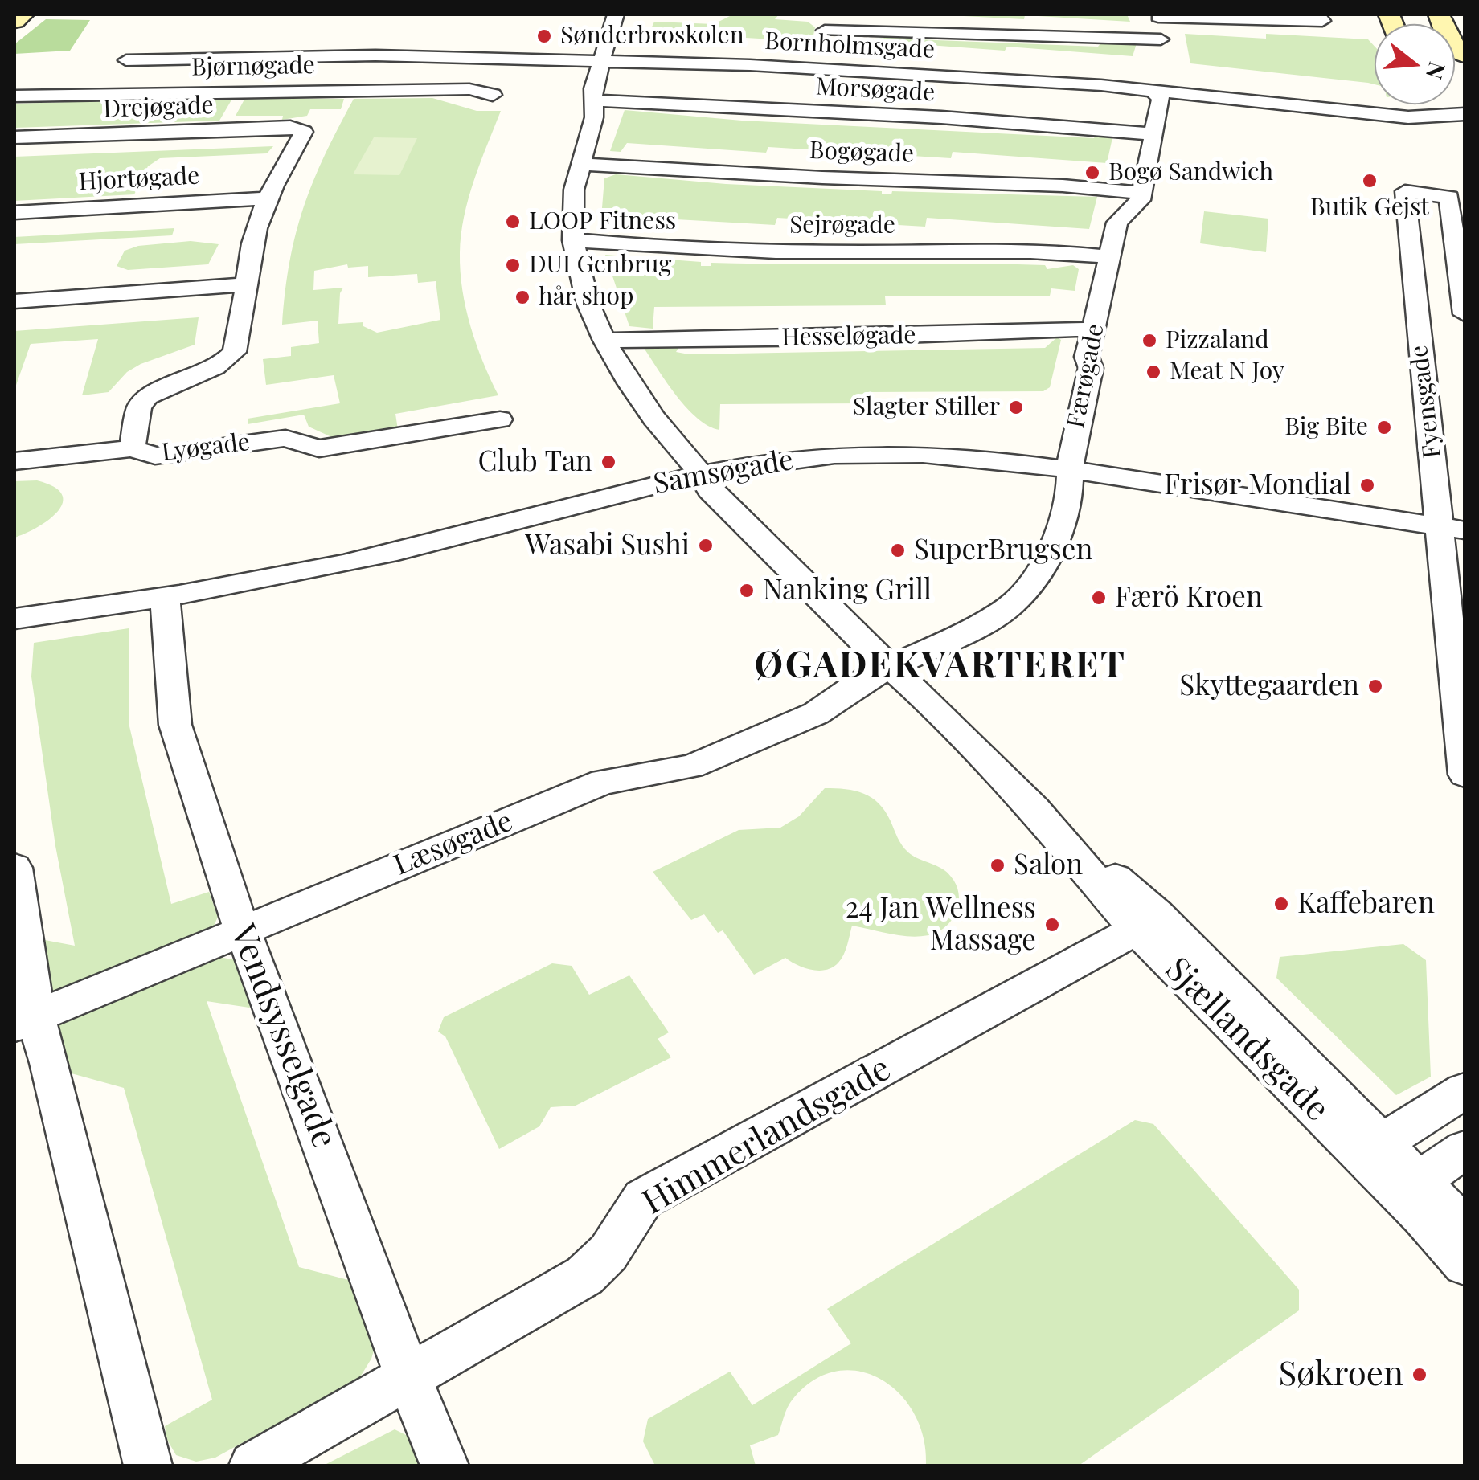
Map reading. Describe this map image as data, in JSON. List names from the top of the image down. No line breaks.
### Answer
{"streets":{"street":["Bornholmsgade","Bjørnøgade","Morsøgade","Drejøgade","Bogøgade","Hjortøgade","Sejrøgade","Hesseløgade","Færøgade","Fyensgade","Lyøgade","Samsøgade","Læsøgade","Vendsysselgade","Sjællandsgade","Himmerlandsgade"]},"crossings":[["Bornholmsgade","Færøgade"],["Bornholmsgade","Sjællandsgade"],["Morsøgade","Færøgade"],["Morsøgade","Sjællandsgade"],["Drejøgade","Lyøgade"],["Bogøgade","Færøgade"],["Bogøgade","Sjællandsgade"],["Hjortøgade","Lyøgade"],["Sejrøgade","Færøgade"],["Sejrøgade","Sjællandsgade"],["Hesseløgade","Færøgade"],["Hesseløgade","Sjællandsgade"],["Færøgade","Samsøgade"],["Færøgade","Læsøgade"],["Færøgade","Sjællandsgade"],["Fyensgade","Samsøgade"],["Samsøgade","Vendsysselgade"],["Samsøgade","Sjællandsgade"],["Læsøgade","Vendsysselgade"],["Læsøgade","Sjællandsgade"],["Vendsysselgade","Himmerlandsgade"],["Sjællandsgade","Himmerlandsgade"]],"districts":["ØGADEKVARTERET"],"places":["Sønderbroskolen","Bogø Sandwich","Butik Gejst","LOOP Fitness","DUI Genbrug","hår shop","Pizzaland","Meat N Joy","Slagter Stiller","Big Bite","Club Tan","Frisør Mondial","Wasabi Sushi","SuperBrugsen","Nanking Grill","Færö Kroen","Skyttegaarden","Salon","Kaffebaren","24 Jan Wellness Massage","Søkroen"],"north":"right"}
